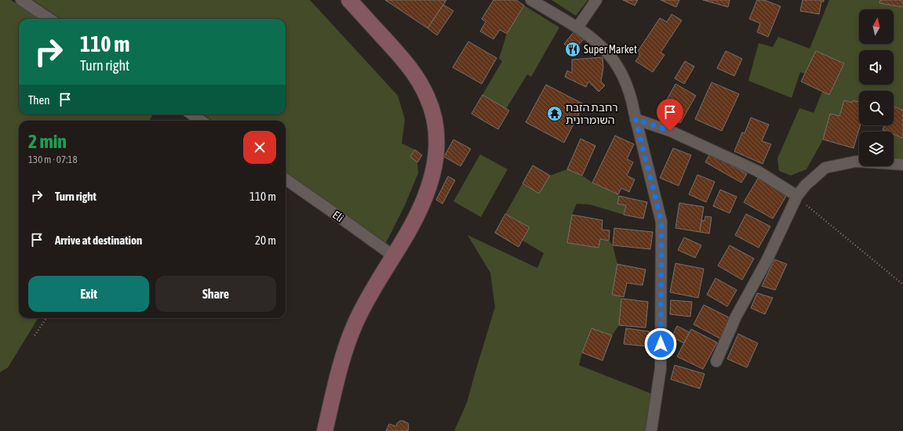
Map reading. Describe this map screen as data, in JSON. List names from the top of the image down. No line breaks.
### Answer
{"streets":{"street":["Eli"]},"places":{"restaurant":["Super Market"],"temple":["רחבת הזבח השומרונית"]},"north":"top","page":{"turn":["110 m","Turn right"],"then":"Then","heading":["2 min","130 m · 07:18"],"list":[{"name":"Turn right","value":"110 m"},{"name":"Arrive at destination","value":"20 m"}],"buttons":["Exit","Share"]}}
